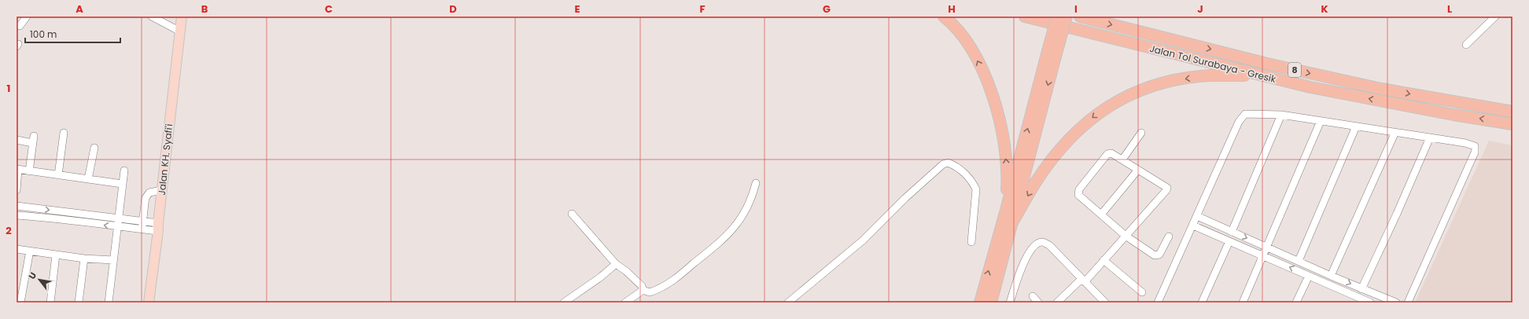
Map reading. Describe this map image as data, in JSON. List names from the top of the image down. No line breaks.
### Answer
{"streets":{"highway":["Jalan Tol Surabaya - Gresik","8"],"main road":["Jalan KH. Syafi'i"]},"scale_bar":"100 m","north":"top left","grid":{"columns":["A","B","C","D","E","F","G","H","I","J","K","L"],"rows":["1","2"]}}
